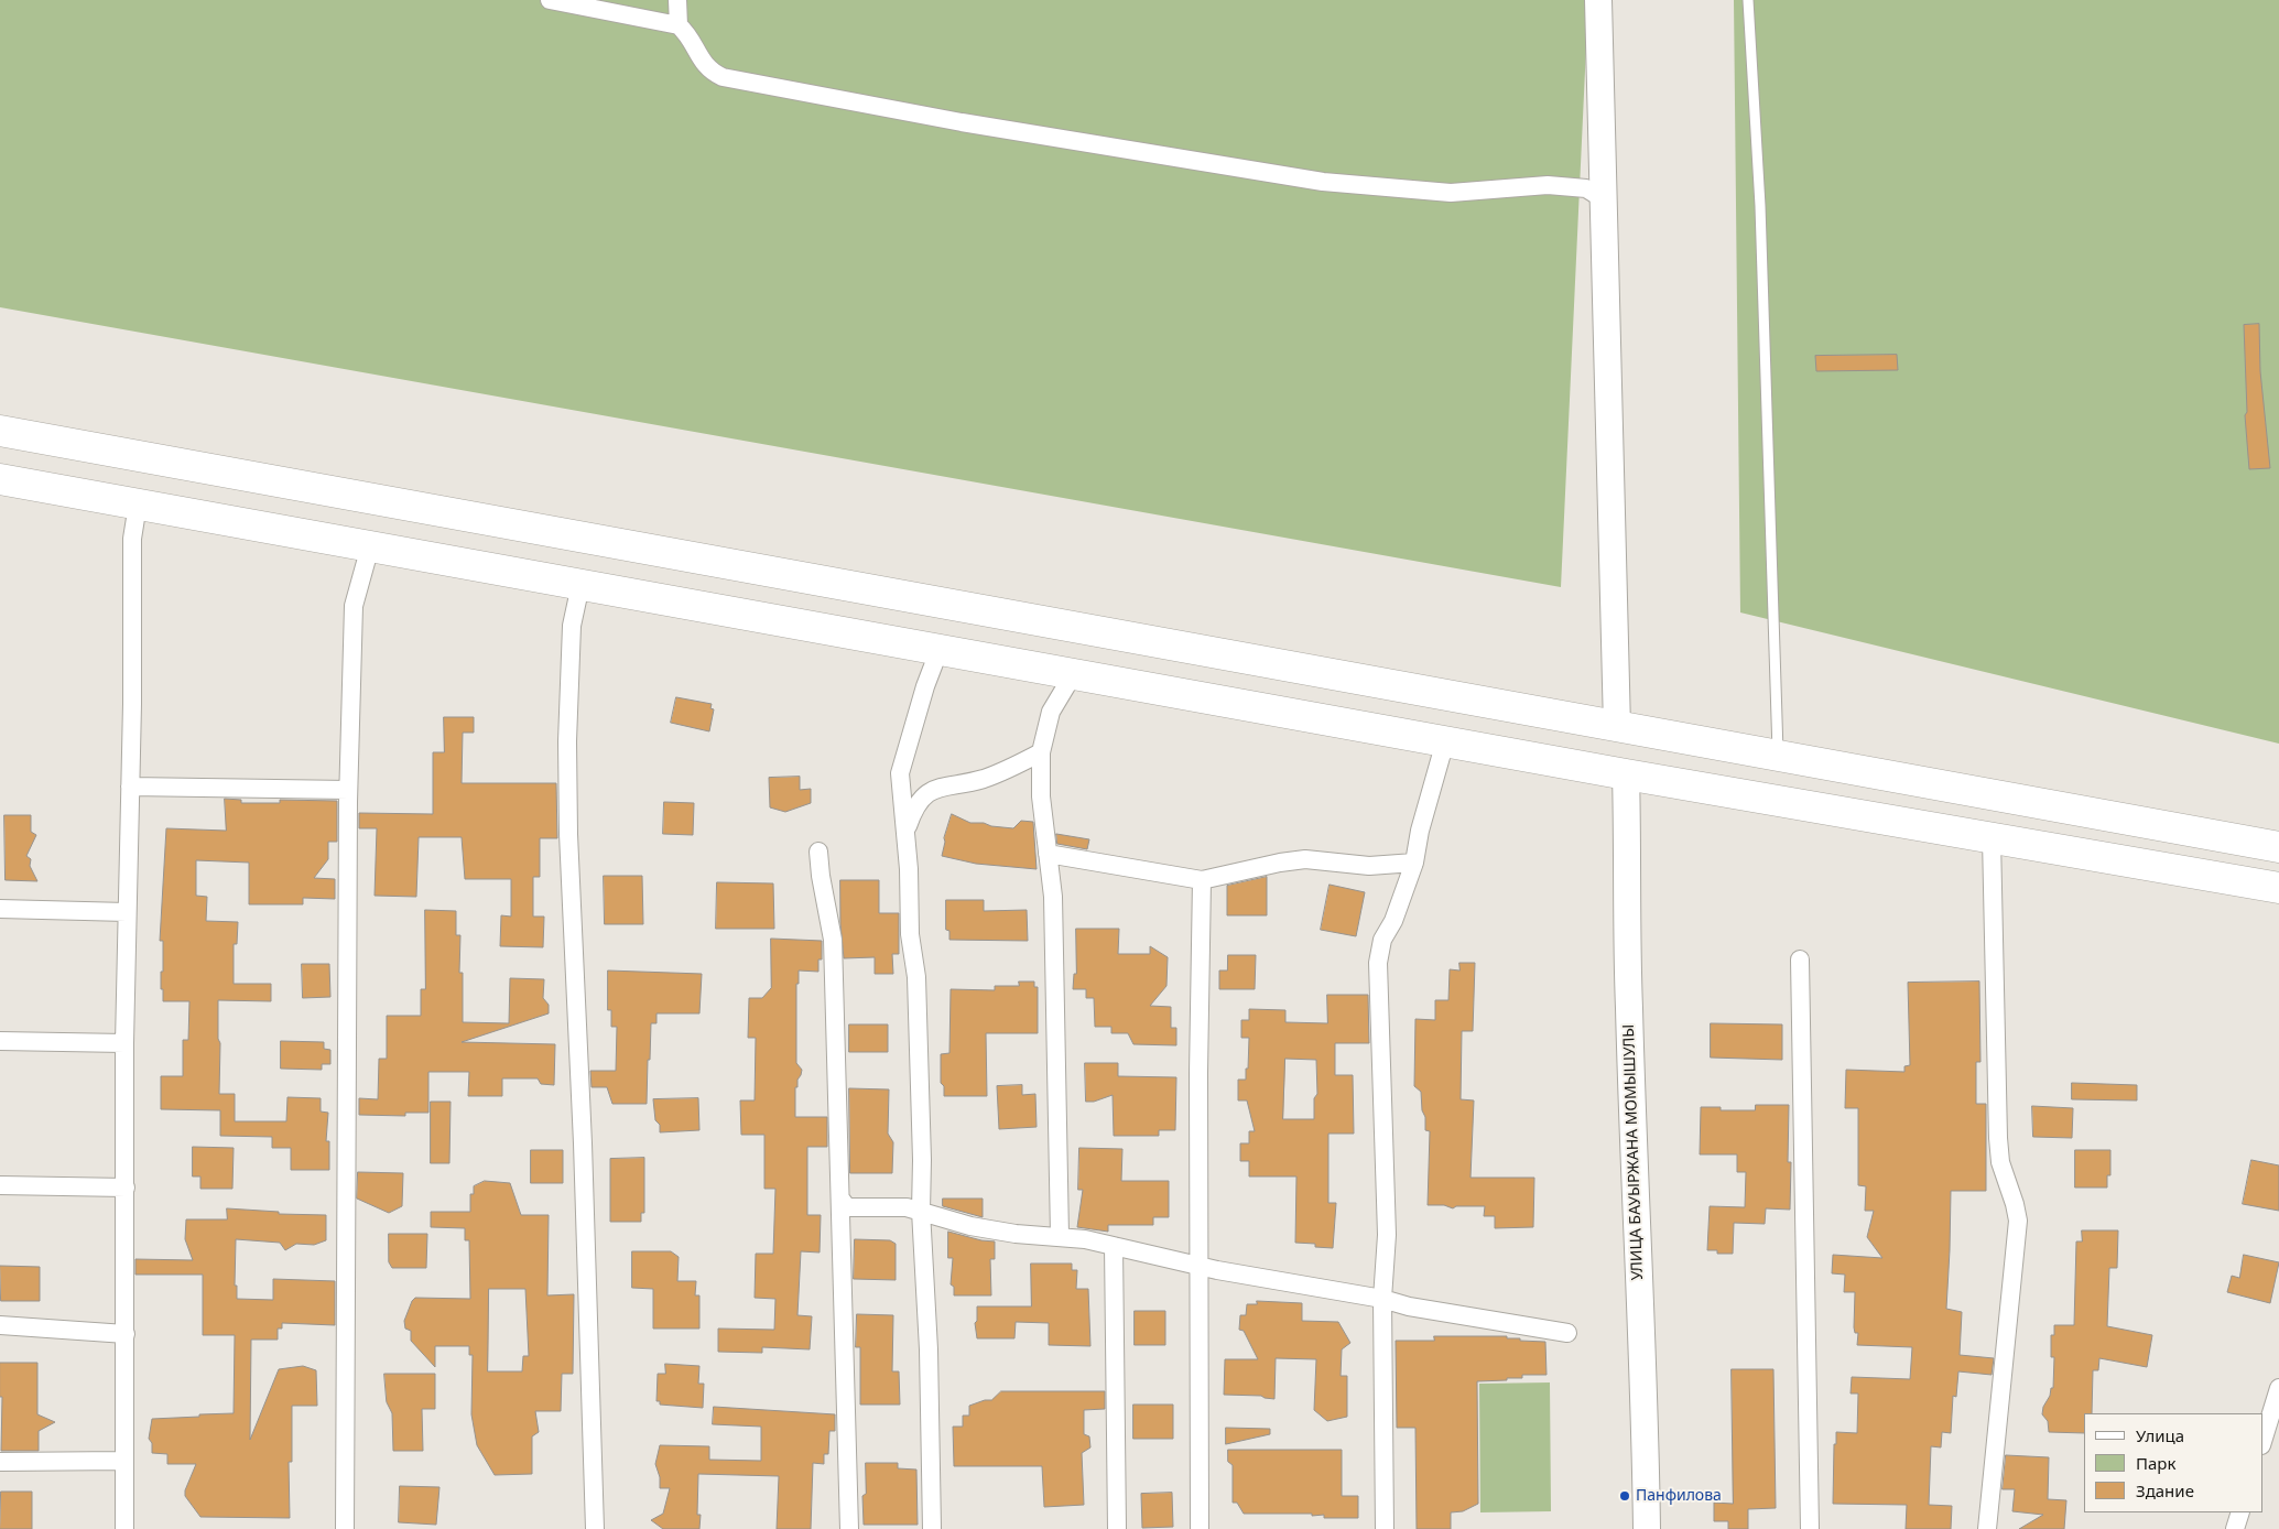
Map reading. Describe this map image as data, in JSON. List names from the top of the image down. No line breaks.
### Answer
{"streets":{"street":["УЛИЦА БАУЫРЖАНА МОМЫШУЛЫ"]},"places":["Панфилова"],"legend":["Улица","Парк","Здание"]}
